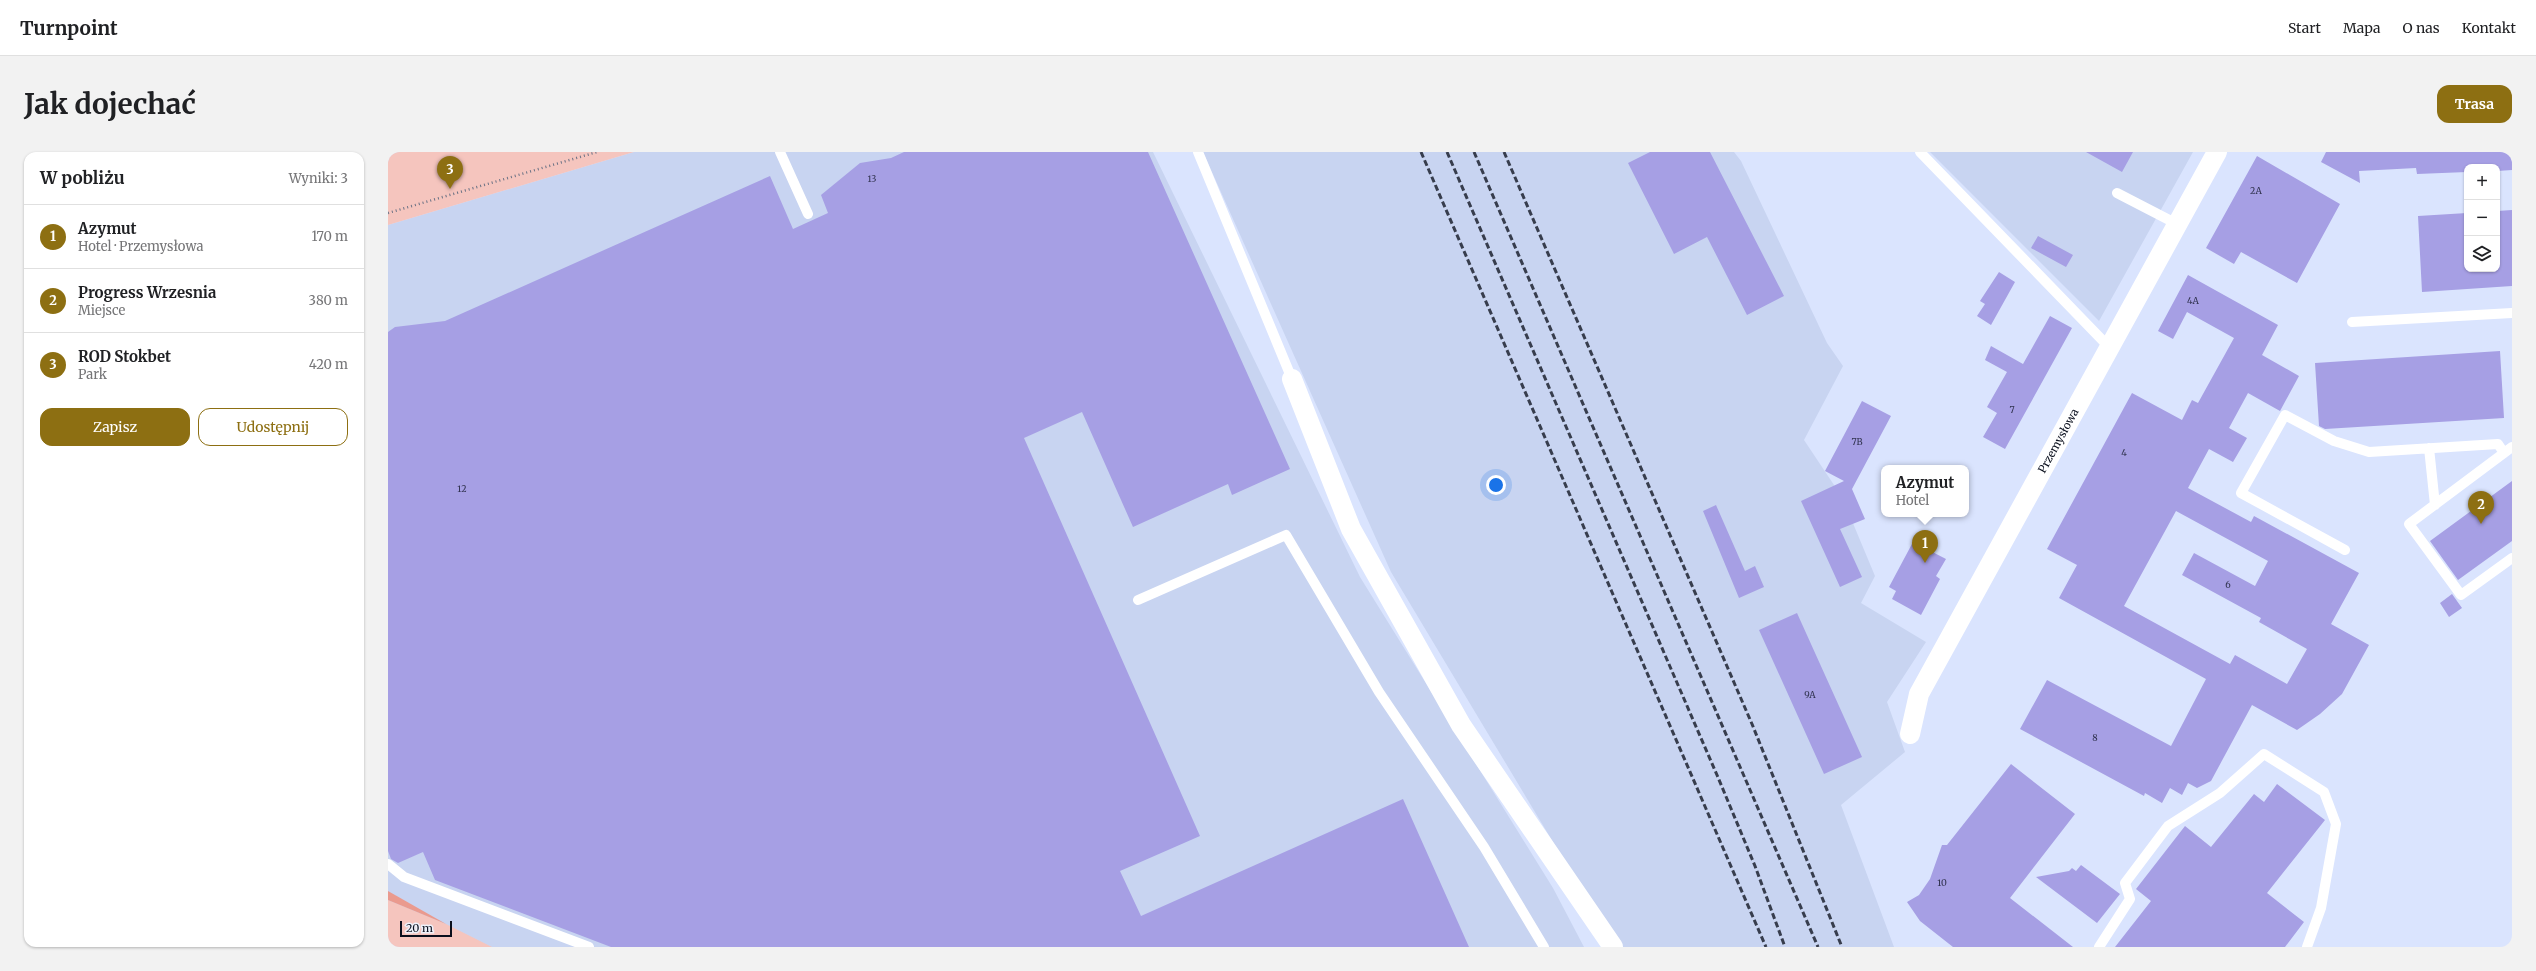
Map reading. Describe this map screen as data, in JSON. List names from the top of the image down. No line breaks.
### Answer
{"streets":{"street":["Przemysłowa"]},"house_numbers":["13","2A","4A","7","7B","4","12","6","9A","8","10"],"scale_bar":"20 m","page":{"header":"Turnpoint","nav":["Start","Mapa","O nas","Kontakt"],"buttons":["Trasa",["Zapisz","Udostępnij"]],"title":"Jak dojechać","heading":["W pobliżu","Wyniki: 3"],"pins":["3","2","1"],"map_buttons":["+","−"],"list":[{"mark":"1","name":"Azymut","note":"Hotel · Przemysłowa","value":"170 m"},{"mark":"2","name":"Progress Wrzesnia","note":"Miejsce","value":"380 m"},{"mark":"3","name":"ROD Stokbet","note":"Park","value":"420 m"}],"popup":["Azymut","Hotel"],"scale":"20 m"}}
